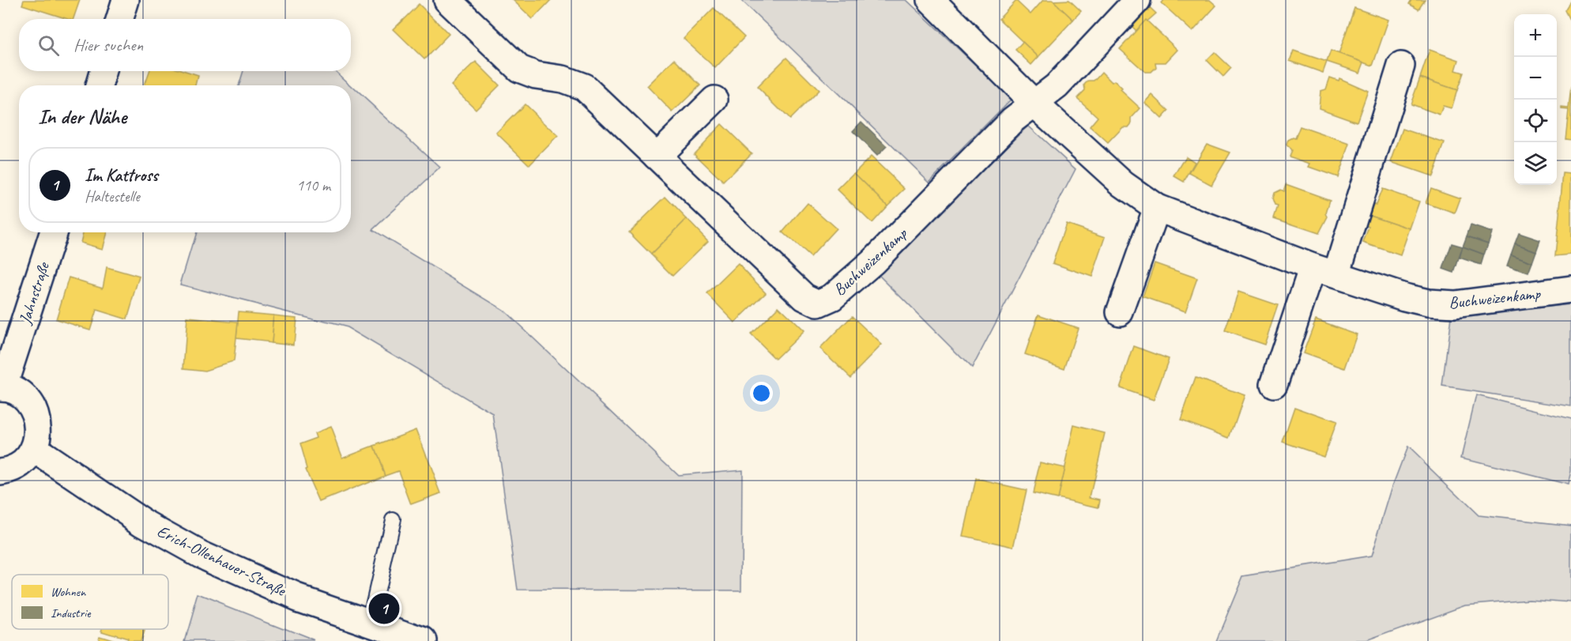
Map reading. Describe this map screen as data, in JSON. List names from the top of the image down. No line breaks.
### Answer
{"streets":{"street":["Buchweizenkamp","Jahnstraße","Erich-Ollenhauer-Straße"]},"legend":["Wohnen","Industrie"],"page":{"map_buttons":["+","−"],"search":"Hier suchen","heading":"In der Nähe","list":[{"mark":"1","name":"Im Kattross","note":"Haltestelle","value":"110 m"}],"pins":"1"}}
